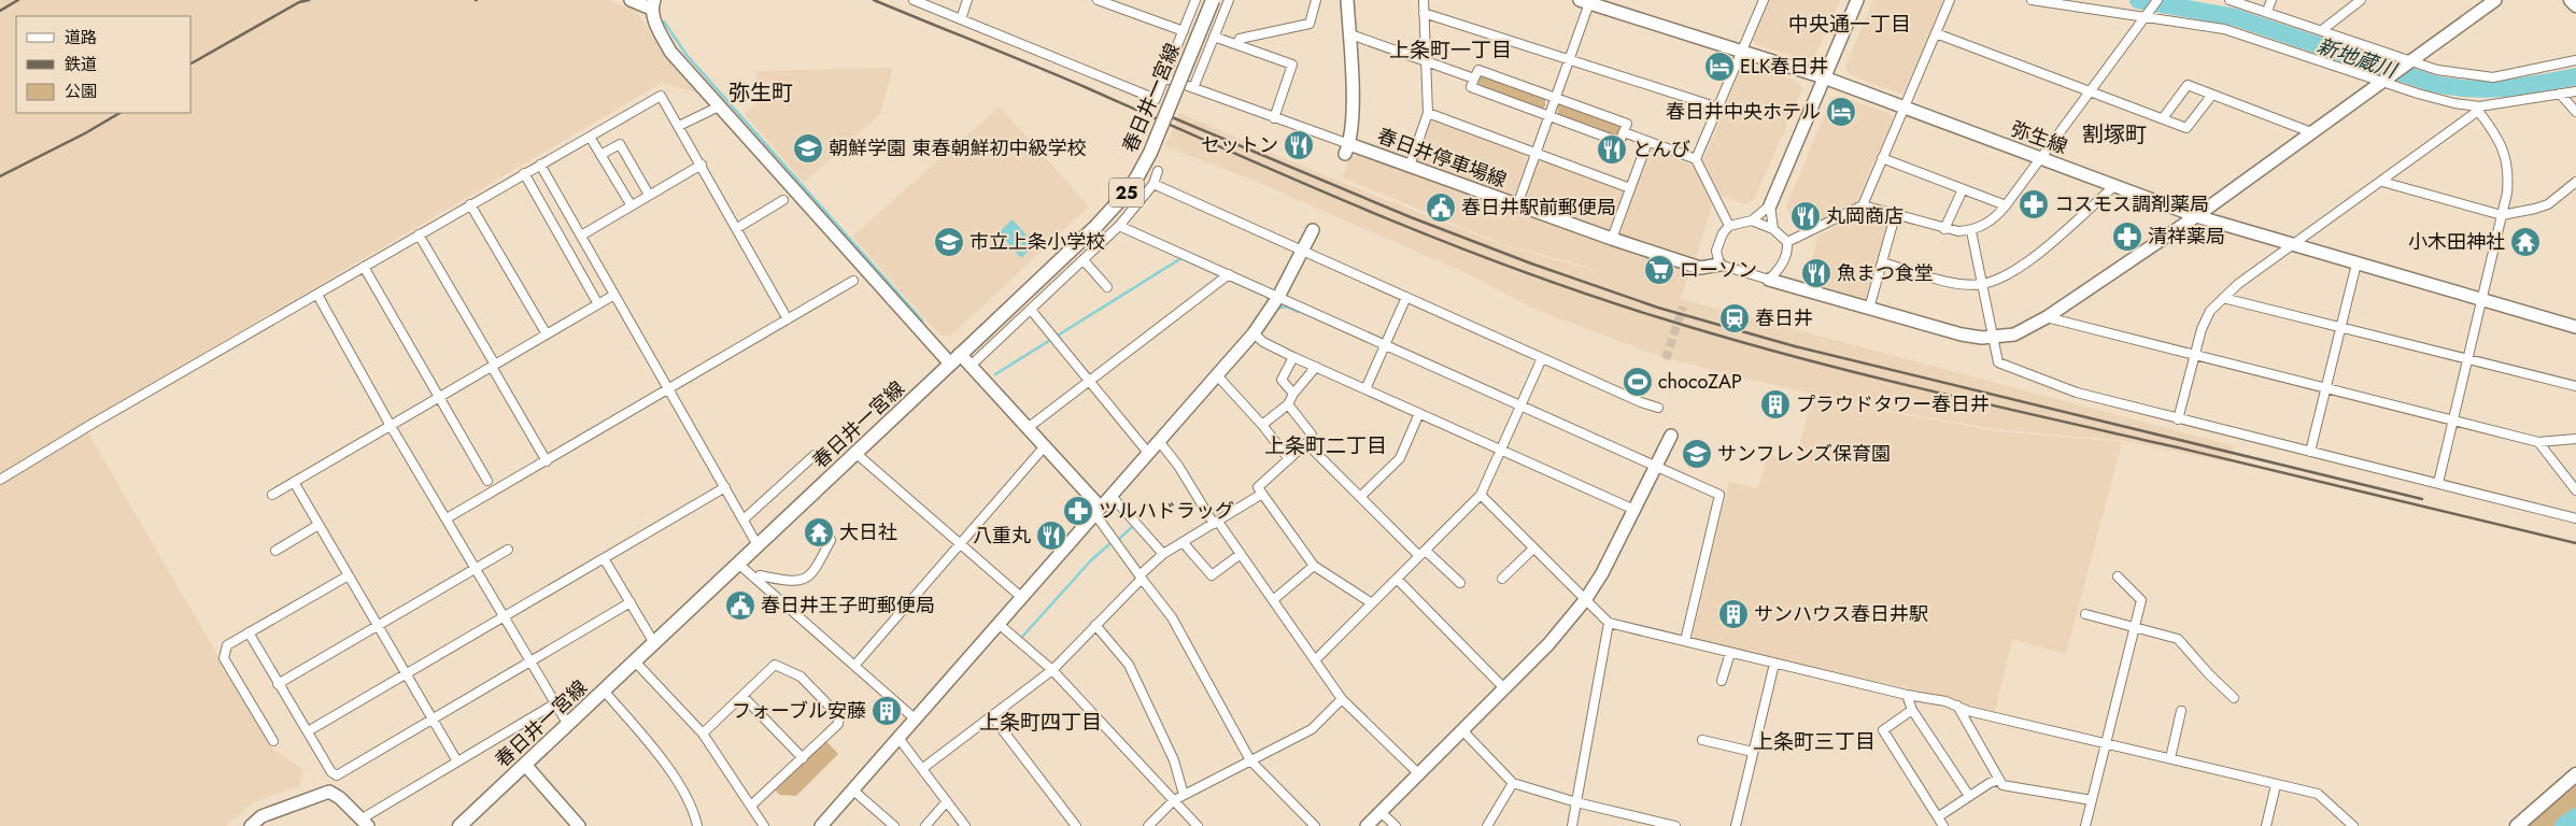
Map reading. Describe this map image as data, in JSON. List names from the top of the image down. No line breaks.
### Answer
{"streets":{"main road":["春日井一宮線","25"],"street":["弥生線","春日井停車場線"]},"districts":["中央通一丁目","上条町一丁目","弥生町","割塚町","上条町二丁目","上条町四丁目","上条町三丁目"],"water":["新地蔵川"],"places":{"hotel":["ELK春日井","春日井中央ホテル"],"restaurant":["セットン","とんび","丸岡商店","魚まつ食堂","八重丸"],"school or university":["朝鮮学園 東春朝鮮初中級学校","市立上条小学校","サンフレンズ保育園"],"pharmacy":["コスモス調剤薬局","清祥薬局","ツルハドラッグ"],"public building":["春日井駅前郵便局","春日井王子町郵便局"],"temple":["小木田神社","大日社"],"supermarket":["ローソン"],"station":["春日井"],"sports":["chocoZAP"],"building":["プラウドタワー春日井","サンハウス春日井駅","フォーブル安藤"]},"legend":["道路","鉄道","公園"]}
